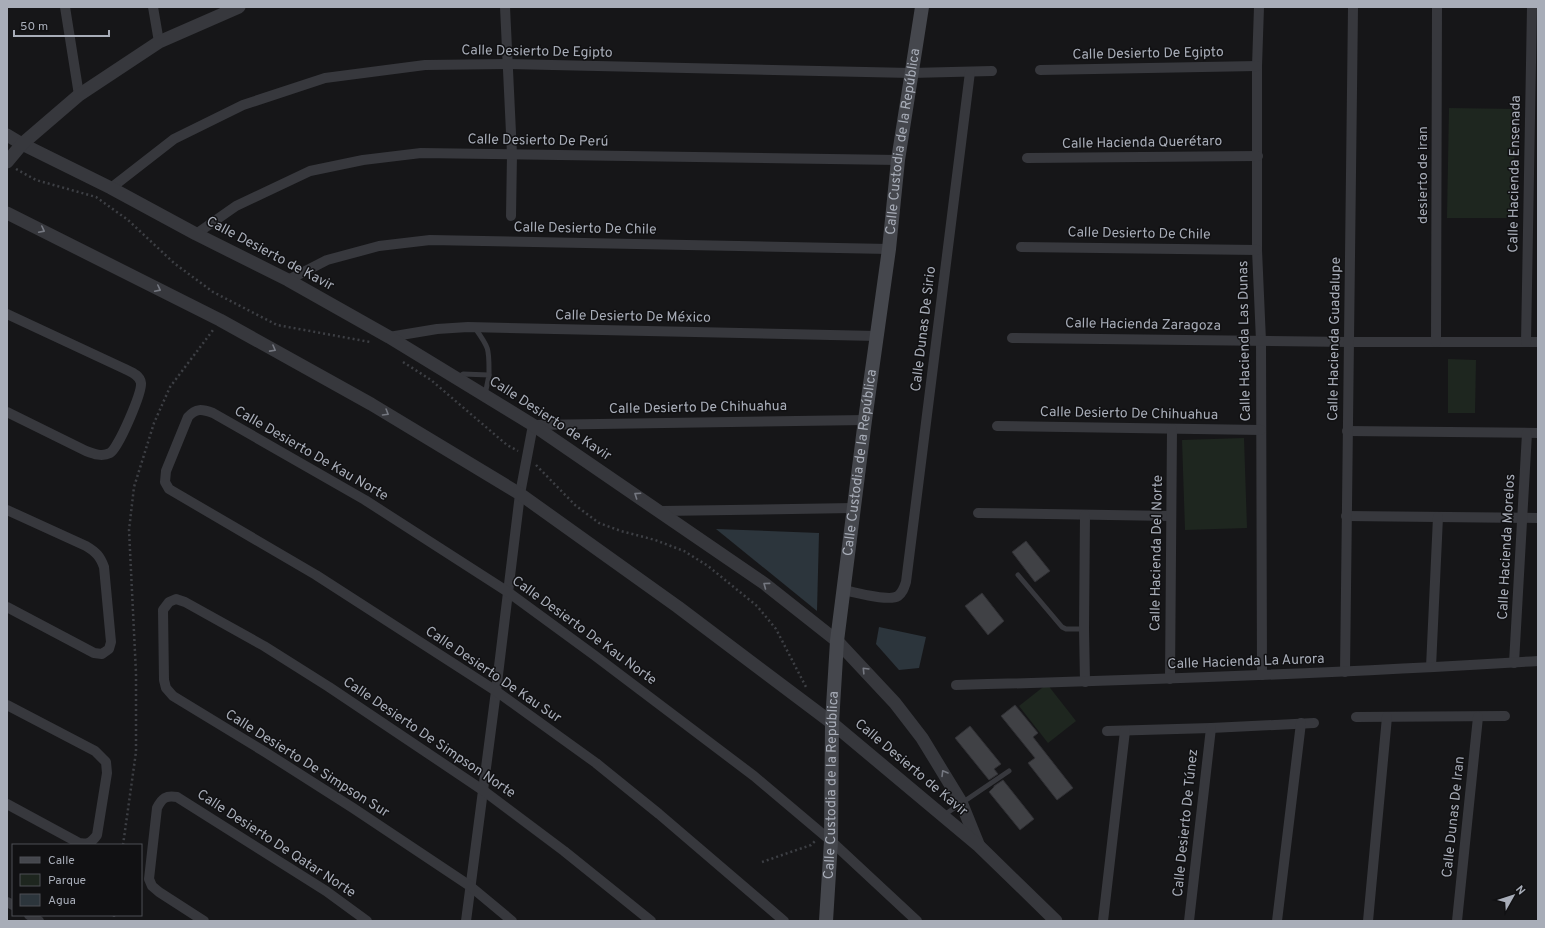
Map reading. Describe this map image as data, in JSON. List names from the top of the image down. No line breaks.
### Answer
{"streets":{"main road":["Calle Custodia de la República"],"street":["Calle Desierto De Egipto","Calle Desierto De Perú","Calle Hacienda Querétaro","Calle Hacienda Ensenada","desierto de iran","Calle Desierto De Chile","Calle Desierto de Kavir","Calle Desierto De México","Calle Hacienda Zaragoza","Calle Dunas De Sirio","Calle Hacienda Guadalupe","Calle Hacienda Las Dunas","Calle Desierto De Chihuahua","Calle Desierto De Kau Norte","Calle Hacienda Morelos","Calle Hacienda Del Norte","Calle Hacienda La Aurora","Calle Desierto De Kau Sur","Calle Desierto De Simpson Norte","Calle Desierto De Simpson Sur","Calle Dunas De Iran","Calle Desierto De Túnez","Calle Desierto De Qatar Norte"]},"crossings":[["Calle Desierto De Egipto","Calle Custodia de la República"],["Calle Desierto De Egipto","Calle Desierto de Kavir"],["Calle Desierto De Egipto","Calle Dunas De Sirio"],["Calle Desierto De Egipto","Calle Hacienda Las Dunas"],["Calle Desierto De Perú","Calle Custodia de la República"],["Calle Desierto De Perú","Calle Desierto de Kavir"],["Calle Custodia de la República","Calle Desierto De Chile"],["Calle Custodia de la República","Calle Desierto de Kavir"],["Calle Custodia de la República","Calle Desierto De México"],["Calle Custodia de la República","Calle Dunas De Sirio"],["Calle Custodia de la República","Calle Desierto De Chihuahua"],["Calle Custodia de la República","Calle Desierto De Kau Norte"],["Calle Hacienda Querétaro","Calle Hacienda Las Dunas"],["Calle Hacienda Ensenada","Calle Hacienda Zaragoza"],["desierto de iran","Calle Hacienda Zaragoza"],["Calle Desierto De Chile","Calle Desierto de Kavir"],["Calle Desierto De Chile","Calle Hacienda Las Dunas"],["Calle Desierto de Kavir","Calle Desierto De México"],["Calle Desierto de Kavir","Calle Desierto De Chihuahua"],["Calle Hacienda Zaragoza","Calle Hacienda Guadalupe"],["Calle Hacienda Zaragoza","Calle Hacienda Las Dunas"],["Calle Hacienda Guadalupe","Calle Hacienda La Aurora"],["Calle Hacienda Las Dunas","Calle Desierto De Chihuahua"],["Calle Hacienda Las Dunas","Calle Hacienda La Aurora"],["Calle Desierto De Chihuahua","Calle Hacienda Del Norte"],["Calle Desierto De Kau Norte","Calle Desierto De Kau Sur"],["Calle Hacienda Morelos","Calle Hacienda La Aurora"],["Calle Hacienda Del Norte","Calle Hacienda La Aurora"],["Calle Desierto De Simpson Norte","Calle Desierto De Simpson Sur"]],"legend":["Calle","Parque","Agua"],"scale_bar":"50 m","north":"top right"}
